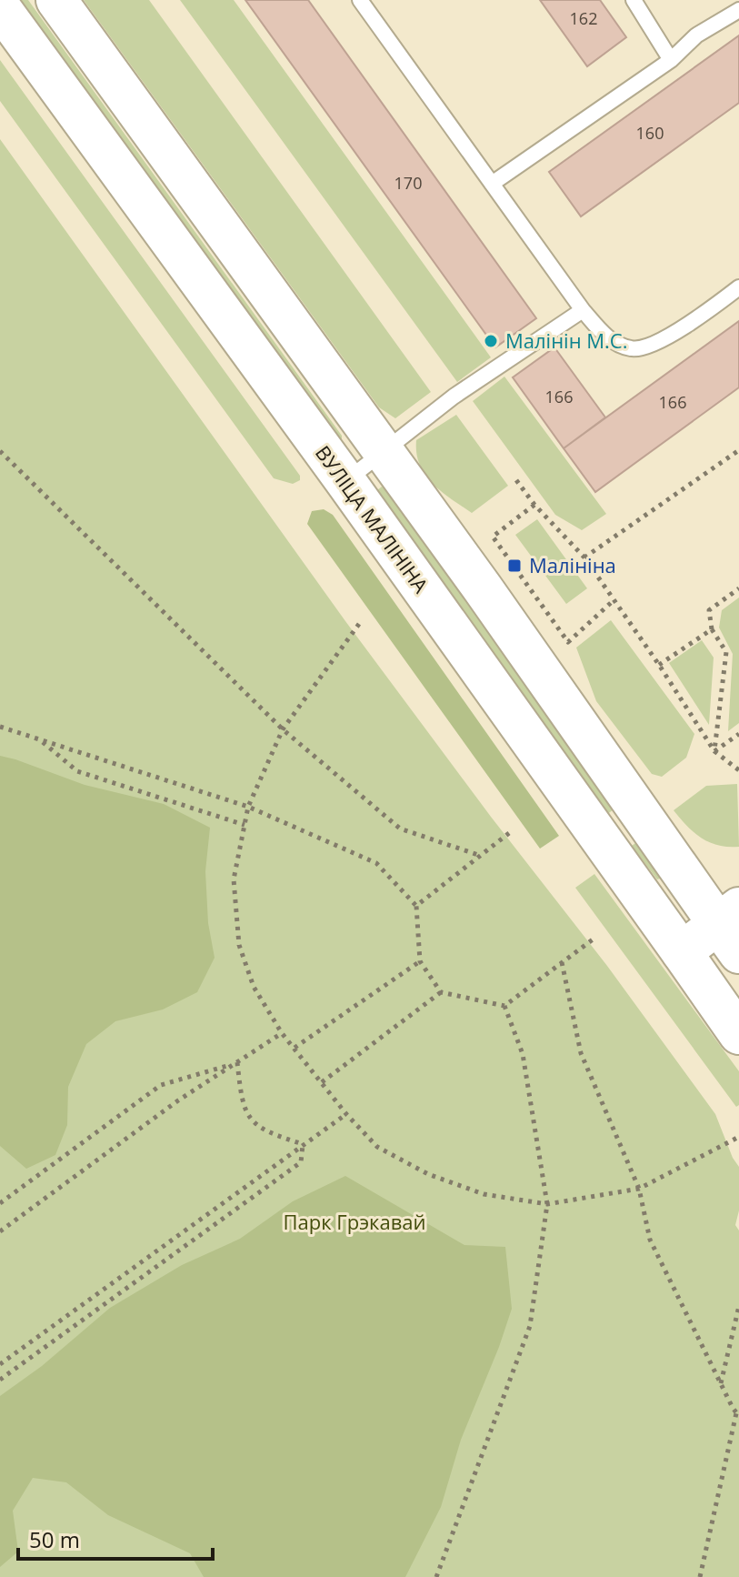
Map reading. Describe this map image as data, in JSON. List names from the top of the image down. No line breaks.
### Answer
{"streets":{"main road":["ВУЛІЦА МАЛІНІНА"]},"parks":["Парк Грэкавай"],"places":{"other":["Малінін М.С."],"transit":["Малініна"]},"house_numbers":["162","160","170","166","166"],"scale_bar":"50 m"}
